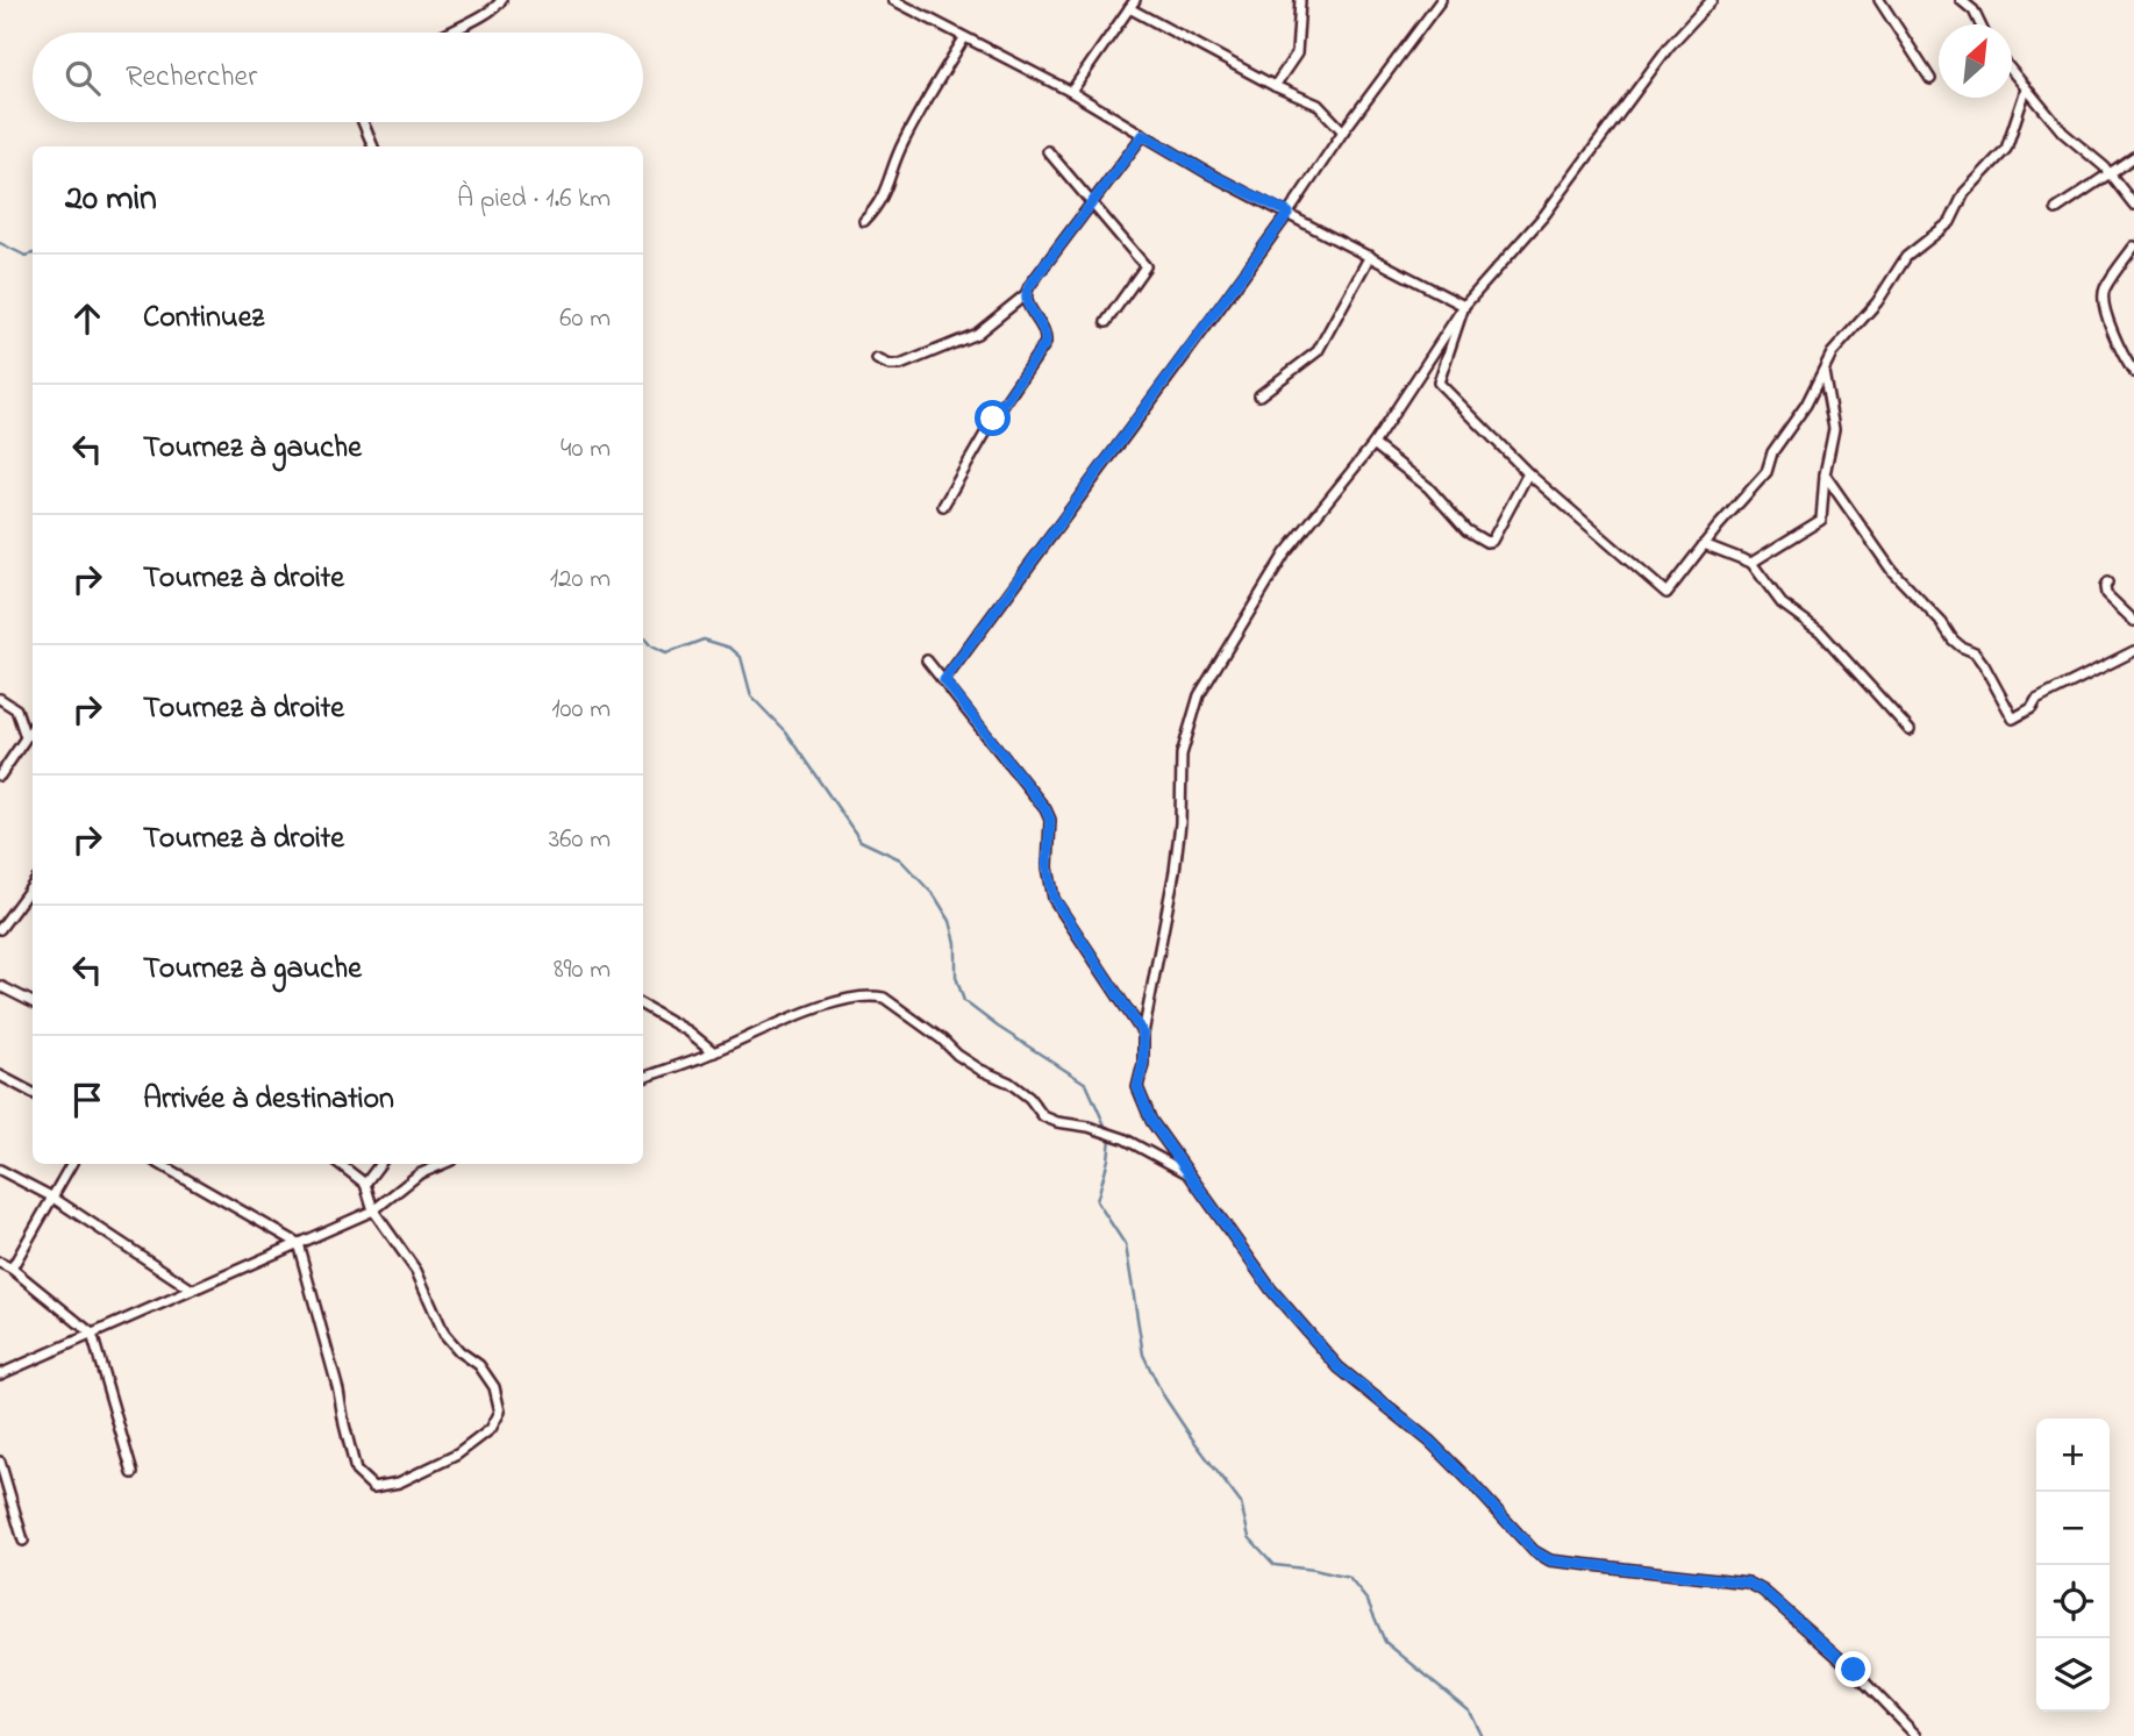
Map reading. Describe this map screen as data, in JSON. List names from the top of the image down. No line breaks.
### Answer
{"north":"top right","page":{"search":"Rechercher","heading":["20 min","À pied · 1.6 km"],"list":[["Continuez","60 m"],["Tournez à gauche","40 m"],["Tournez à droite","120 m"],["Tournez à droite","100 m"],["Tournez à droite","360 m"],["Tournez à gauche","890 m"],"Arrivée à destination"],"map_buttons":["+","−"]}}
